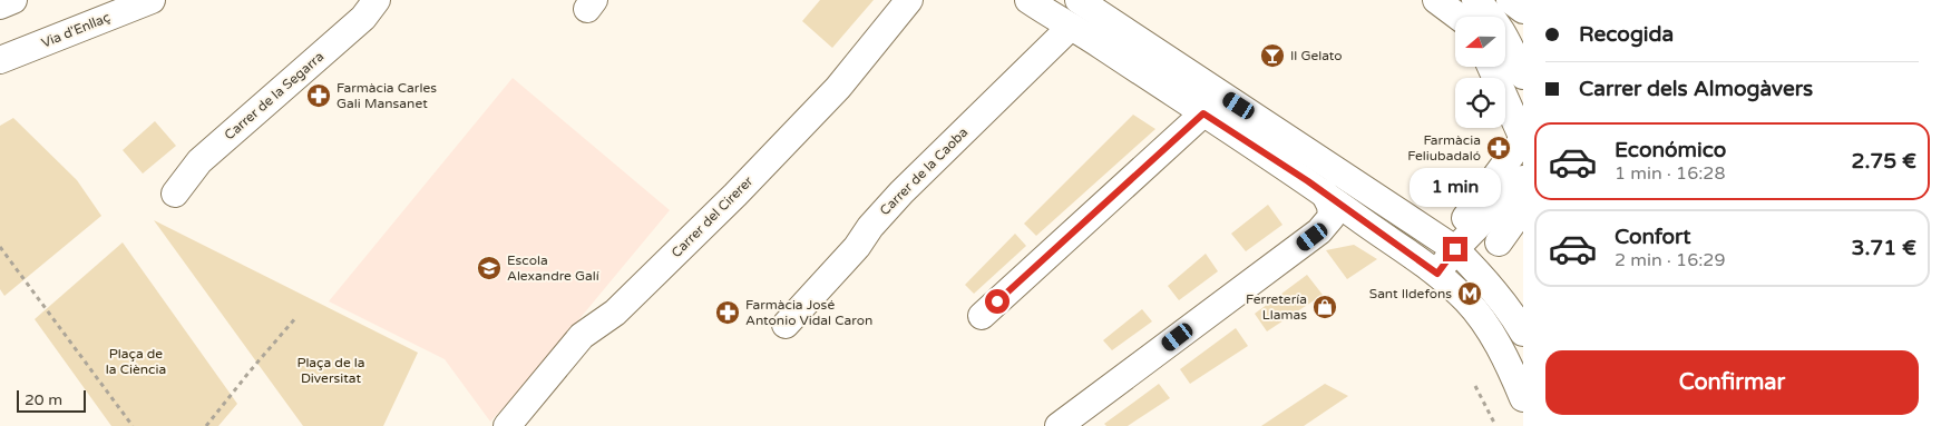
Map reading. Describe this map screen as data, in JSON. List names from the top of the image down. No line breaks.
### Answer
{"streets":{"street":["Via d'Enllaç","Carrer de la Segarra","Carrer de la Caoba","Carrer del Cirerer"]},"parks":["Plaça de la Ciència","Plaça de la Diversitat"],"places":{"bar":["Il Gelato"],"pharmacy":["Farmàcia Carles Gali Mansanet","Farmàcia Feliubadaló","Farmàcia José Antonio Vidal Caron"],"school or university":["Escola Alexandre Galí"],"metro station":["Sant Ildefons"],"shop":["Ferretería Llamas"]},"scale_bar":"20 m","north":"left","page":{"banner":["Recogida","Carrer dels Almogàvers"],"list":[{"name":"Económico","note":"1 min · 16:28","value":"2.75 €"},{"name":"Confort","note":"2 min · 16:29","value":"3.71 €"}],"bubble":"1 min","buttons":"Confirmar","scale":"20 m"}}
